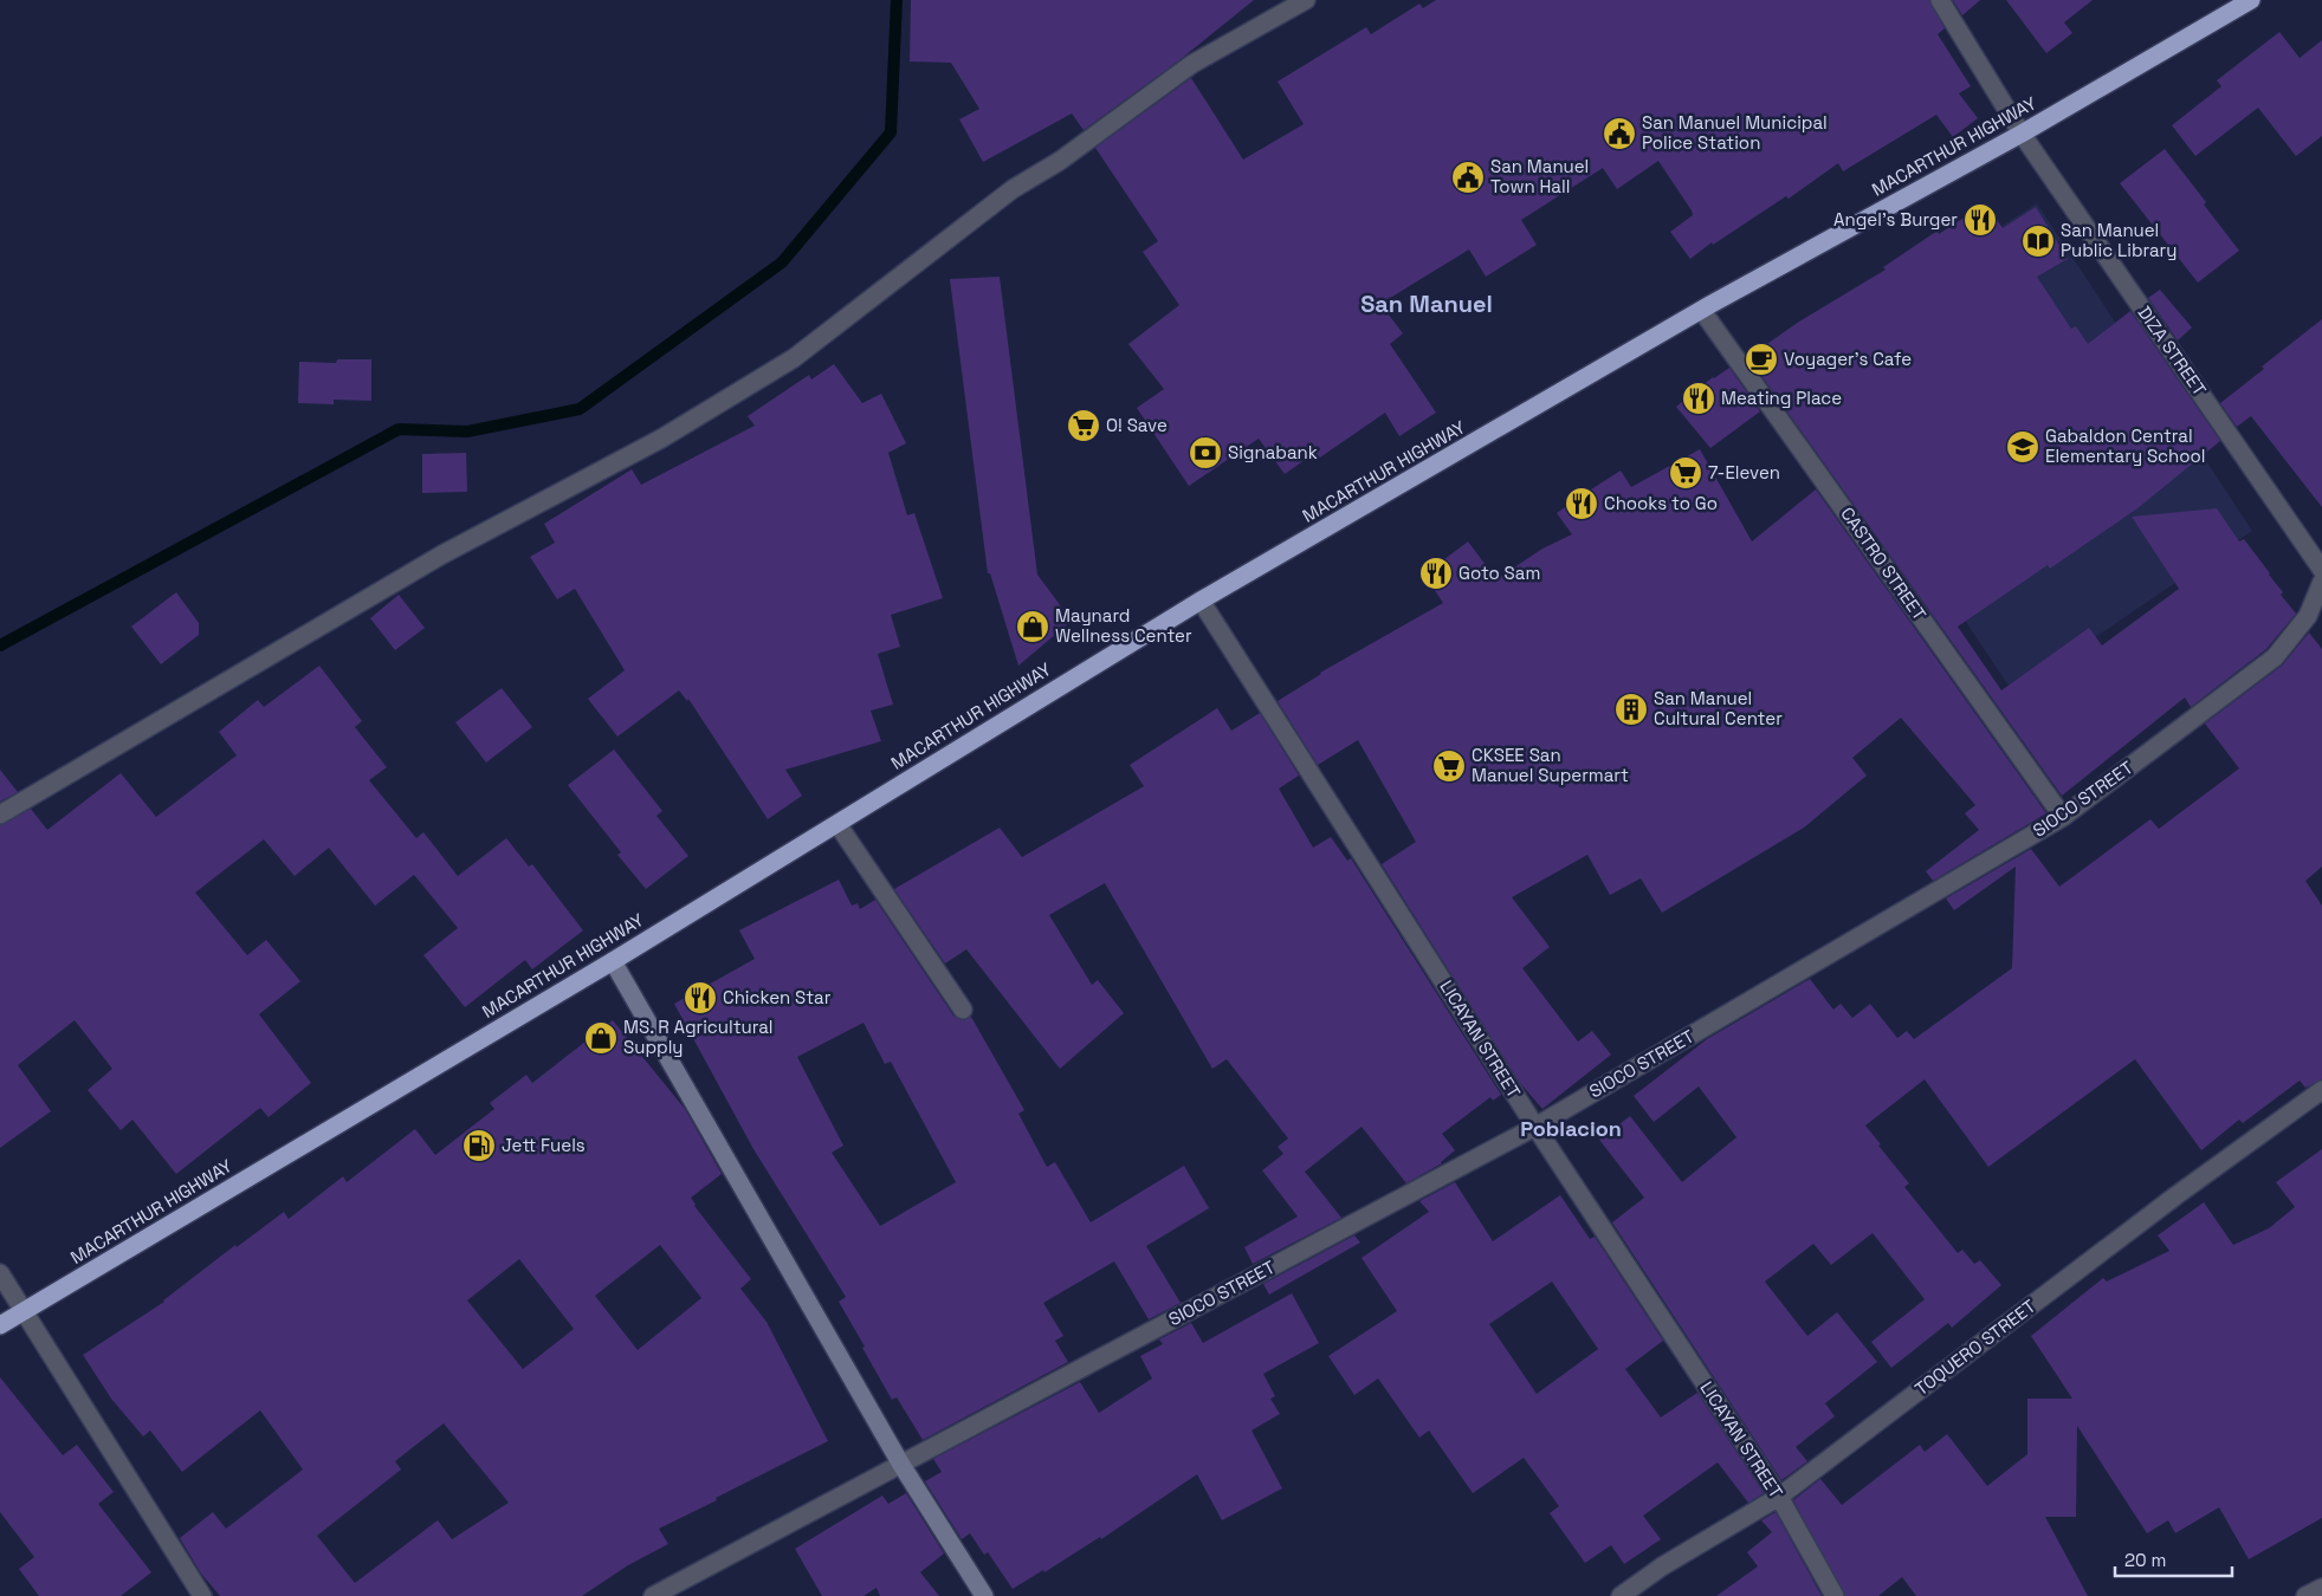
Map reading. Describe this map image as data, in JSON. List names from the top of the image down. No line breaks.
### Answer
{"streets":{"highway":["MACARTHUR HIGHWAY"],"street":["DIZA STREET","CASTRO STREET","SIOCO STREET","LICAYAN STREET","TOQUERO STREET"]},"crossings":[["MACARTHUR HIGHWAY","DIZA STREET"],["MACARTHUR HIGHWAY","CASTRO STREET"],["MACARTHUR HIGHWAY","LICAYAN STREET"],["CASTRO STREET","SIOCO STREET"],["SIOCO STREET","LICAYAN STREET"],["LICAYAN STREET","TOQUERO STREET"]],"districts":["San Manuel","Poblacion"],"places":{"public building":["San Manuel Municipal Police Station","San Manuel Town Hall"],"restaurant":["Angel's Burger","Meating Place","Chooks to Go","Goto Sam","Chicken Star"],"library":["San Manuel Public Library"],"cafe":["Voyager's Cafe"],"supermarket":["O! Save","7-Eleven","CKSEE San Manuel Supermart"],"school or university":["Gabaldon Central Elementary School"],"bank":["Signabank"],"shop":["Maynard Wellness Center","MS. R Agricultural Supply"],"building":["San Manuel Cultural Center"],"fuel station":["Jett Fuels"]},"scale_bar":"20 m"}
